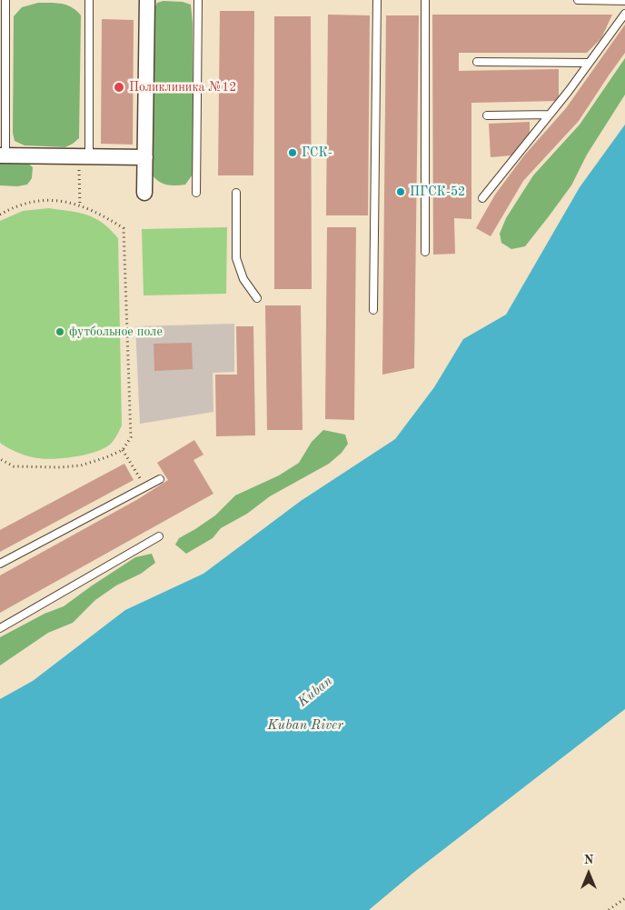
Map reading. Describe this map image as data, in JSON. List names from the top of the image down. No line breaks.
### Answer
{"water":["Kuban","Kuban River"],"places":["Поликлиника №12","ГСК-","ПГСК-52","футбольное поле"],"north":"top"}
